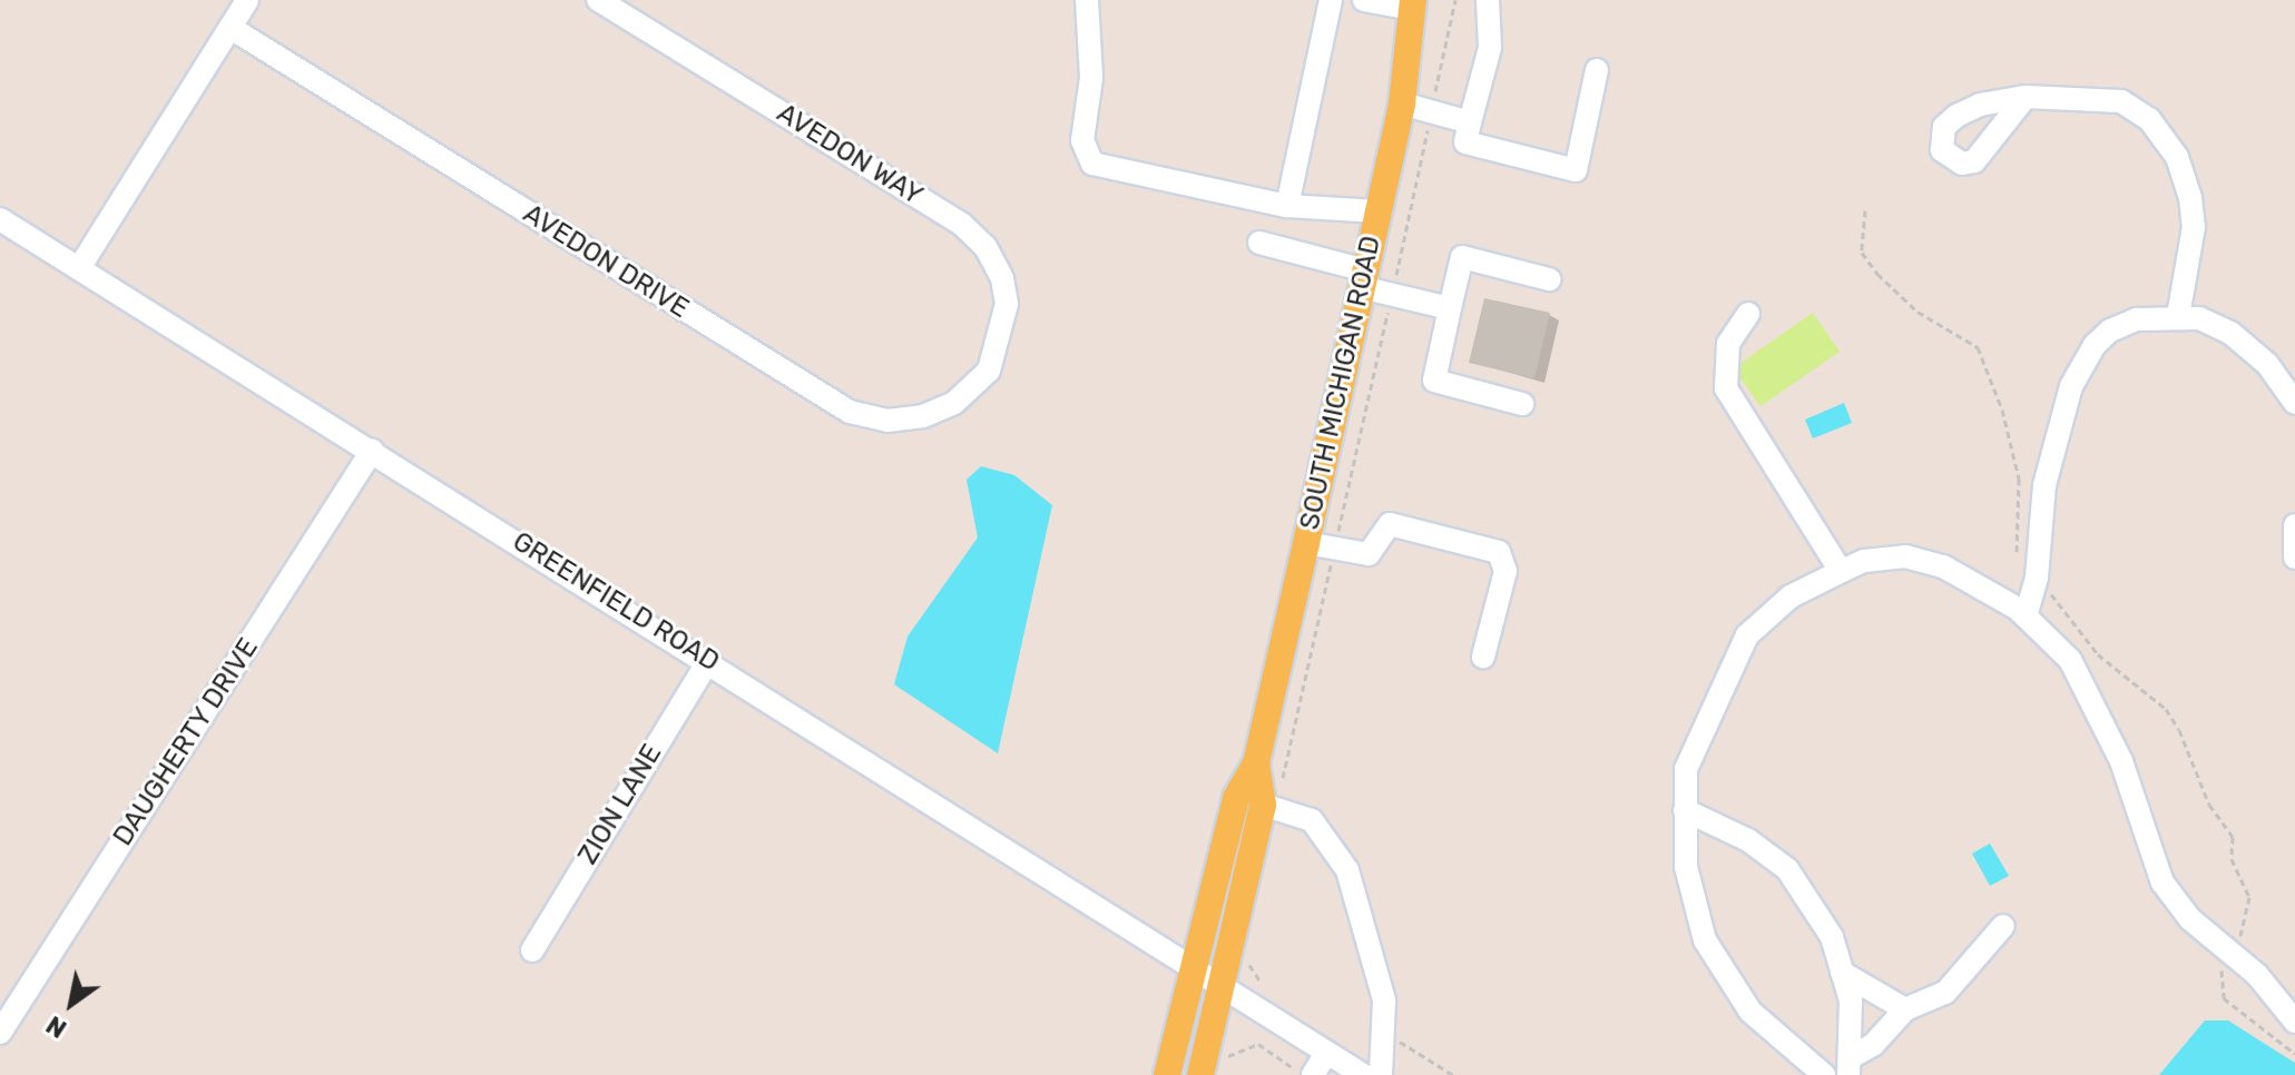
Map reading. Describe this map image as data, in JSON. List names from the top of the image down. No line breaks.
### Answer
{"streets":{"main road":["SOUTH MICHIGAN ROAD"],"street":["AVEDON WAY","AVEDON DRIVE","GREENFIELD ROAD","DAUGHERTY DRIVE","ZION LANE"]},"crossings":[["AVEDON WAY","AVEDON DRIVE"],["SOUTH MICHIGAN ROAD","GREENFIELD ROAD"],["GREENFIELD ROAD","DAUGHERTY DRIVE"],["GREENFIELD ROAD","ZION LANE"]],"north":"bottom left"}
